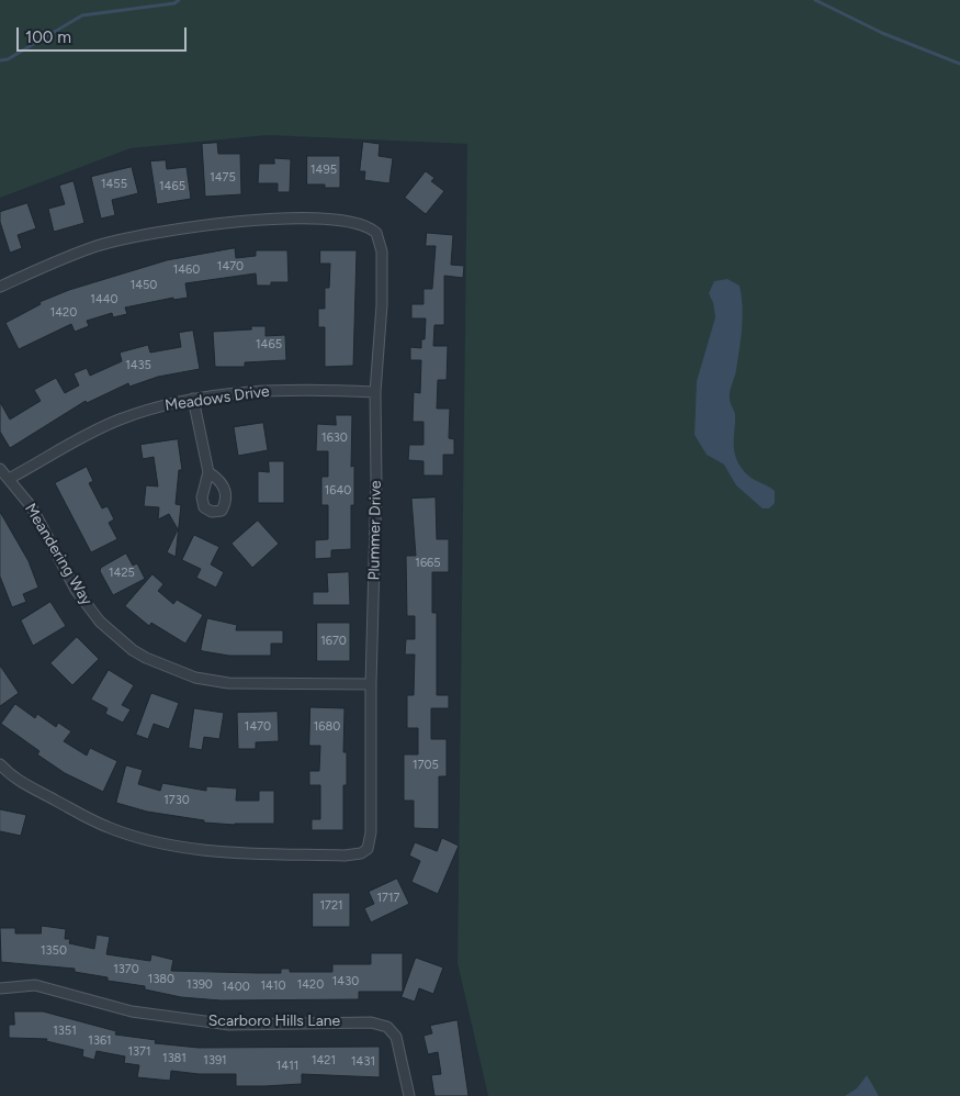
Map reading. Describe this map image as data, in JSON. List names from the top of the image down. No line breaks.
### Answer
{"streets":{"street":["Meadows Drive","Plummer Drive","Meandering Way","Scarboro Hills Lane"]},"crossings":[["Meadows Drive","Plummer Drive"],["Meadows Drive","Meandering Way"],["Plummer Drive","Meandering Way"]],"house_numbers":["1495","1475","1455","1465","1470","1460","1450","1440","1420","1465","1435","1630","1640","1665","1425","1670","1470","1680","1705","1730","1717","1721","1350","1370","1380","1430","1390","1420","1410","1400","1351","1361","1371","1381","1391","1421","1431","1411"],"scale_bar":"100 m"}
